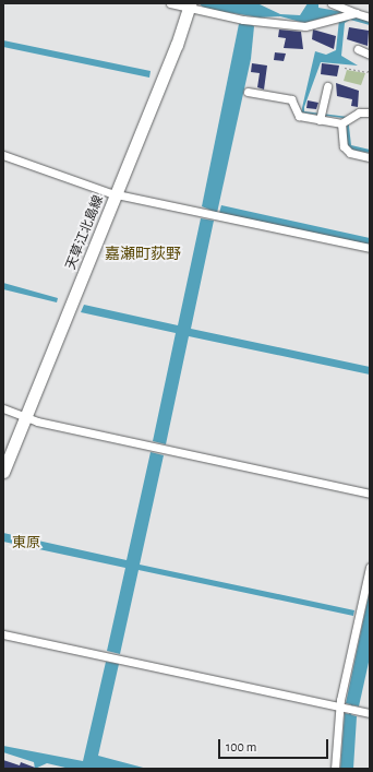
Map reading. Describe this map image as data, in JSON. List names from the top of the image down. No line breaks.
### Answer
{"streets":{"street":["天草江北島線"]},"districts":["嘉瀬町荻野","東原"],"scale_bar":"100 m"}
